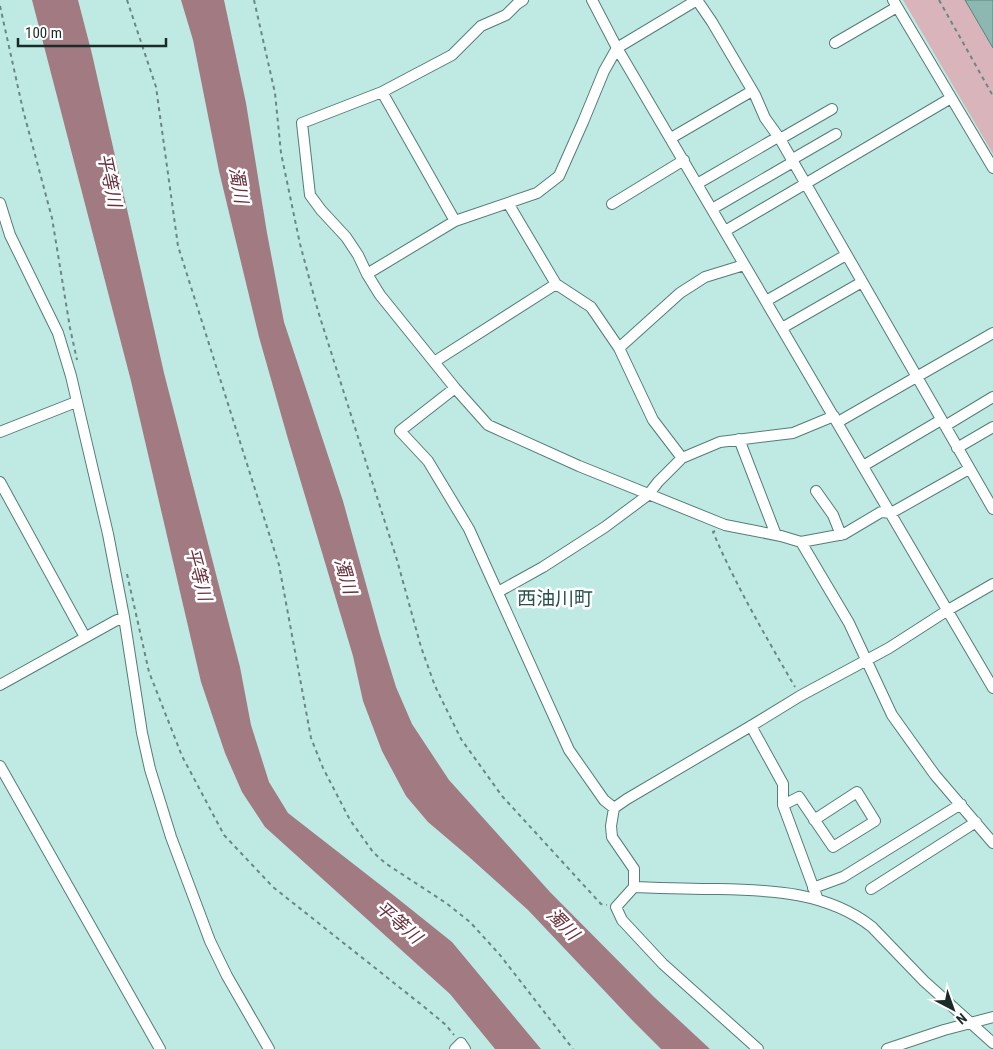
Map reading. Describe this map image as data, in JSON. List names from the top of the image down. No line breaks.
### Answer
{"districts":["西油川町"],"water":["平等川","濁川"],"scale_bar":"100 m","north":"bottom right"}
